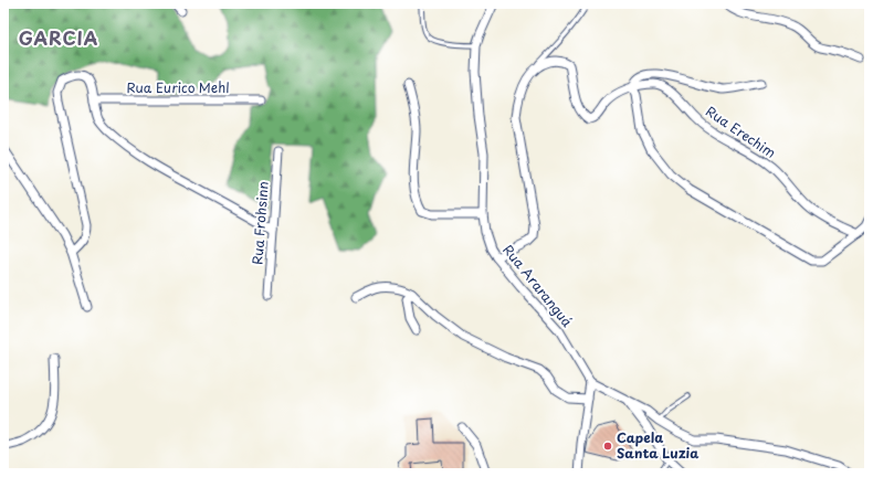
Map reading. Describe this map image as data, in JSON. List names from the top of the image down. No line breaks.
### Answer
{"streets":{"street":["Rua Eurico Mehl","Rua Erechim","Rua Frohsinn","Rua Araranguá"]},"districts":["GARCIA"],"places":["Capela Santa Luzia"]}
